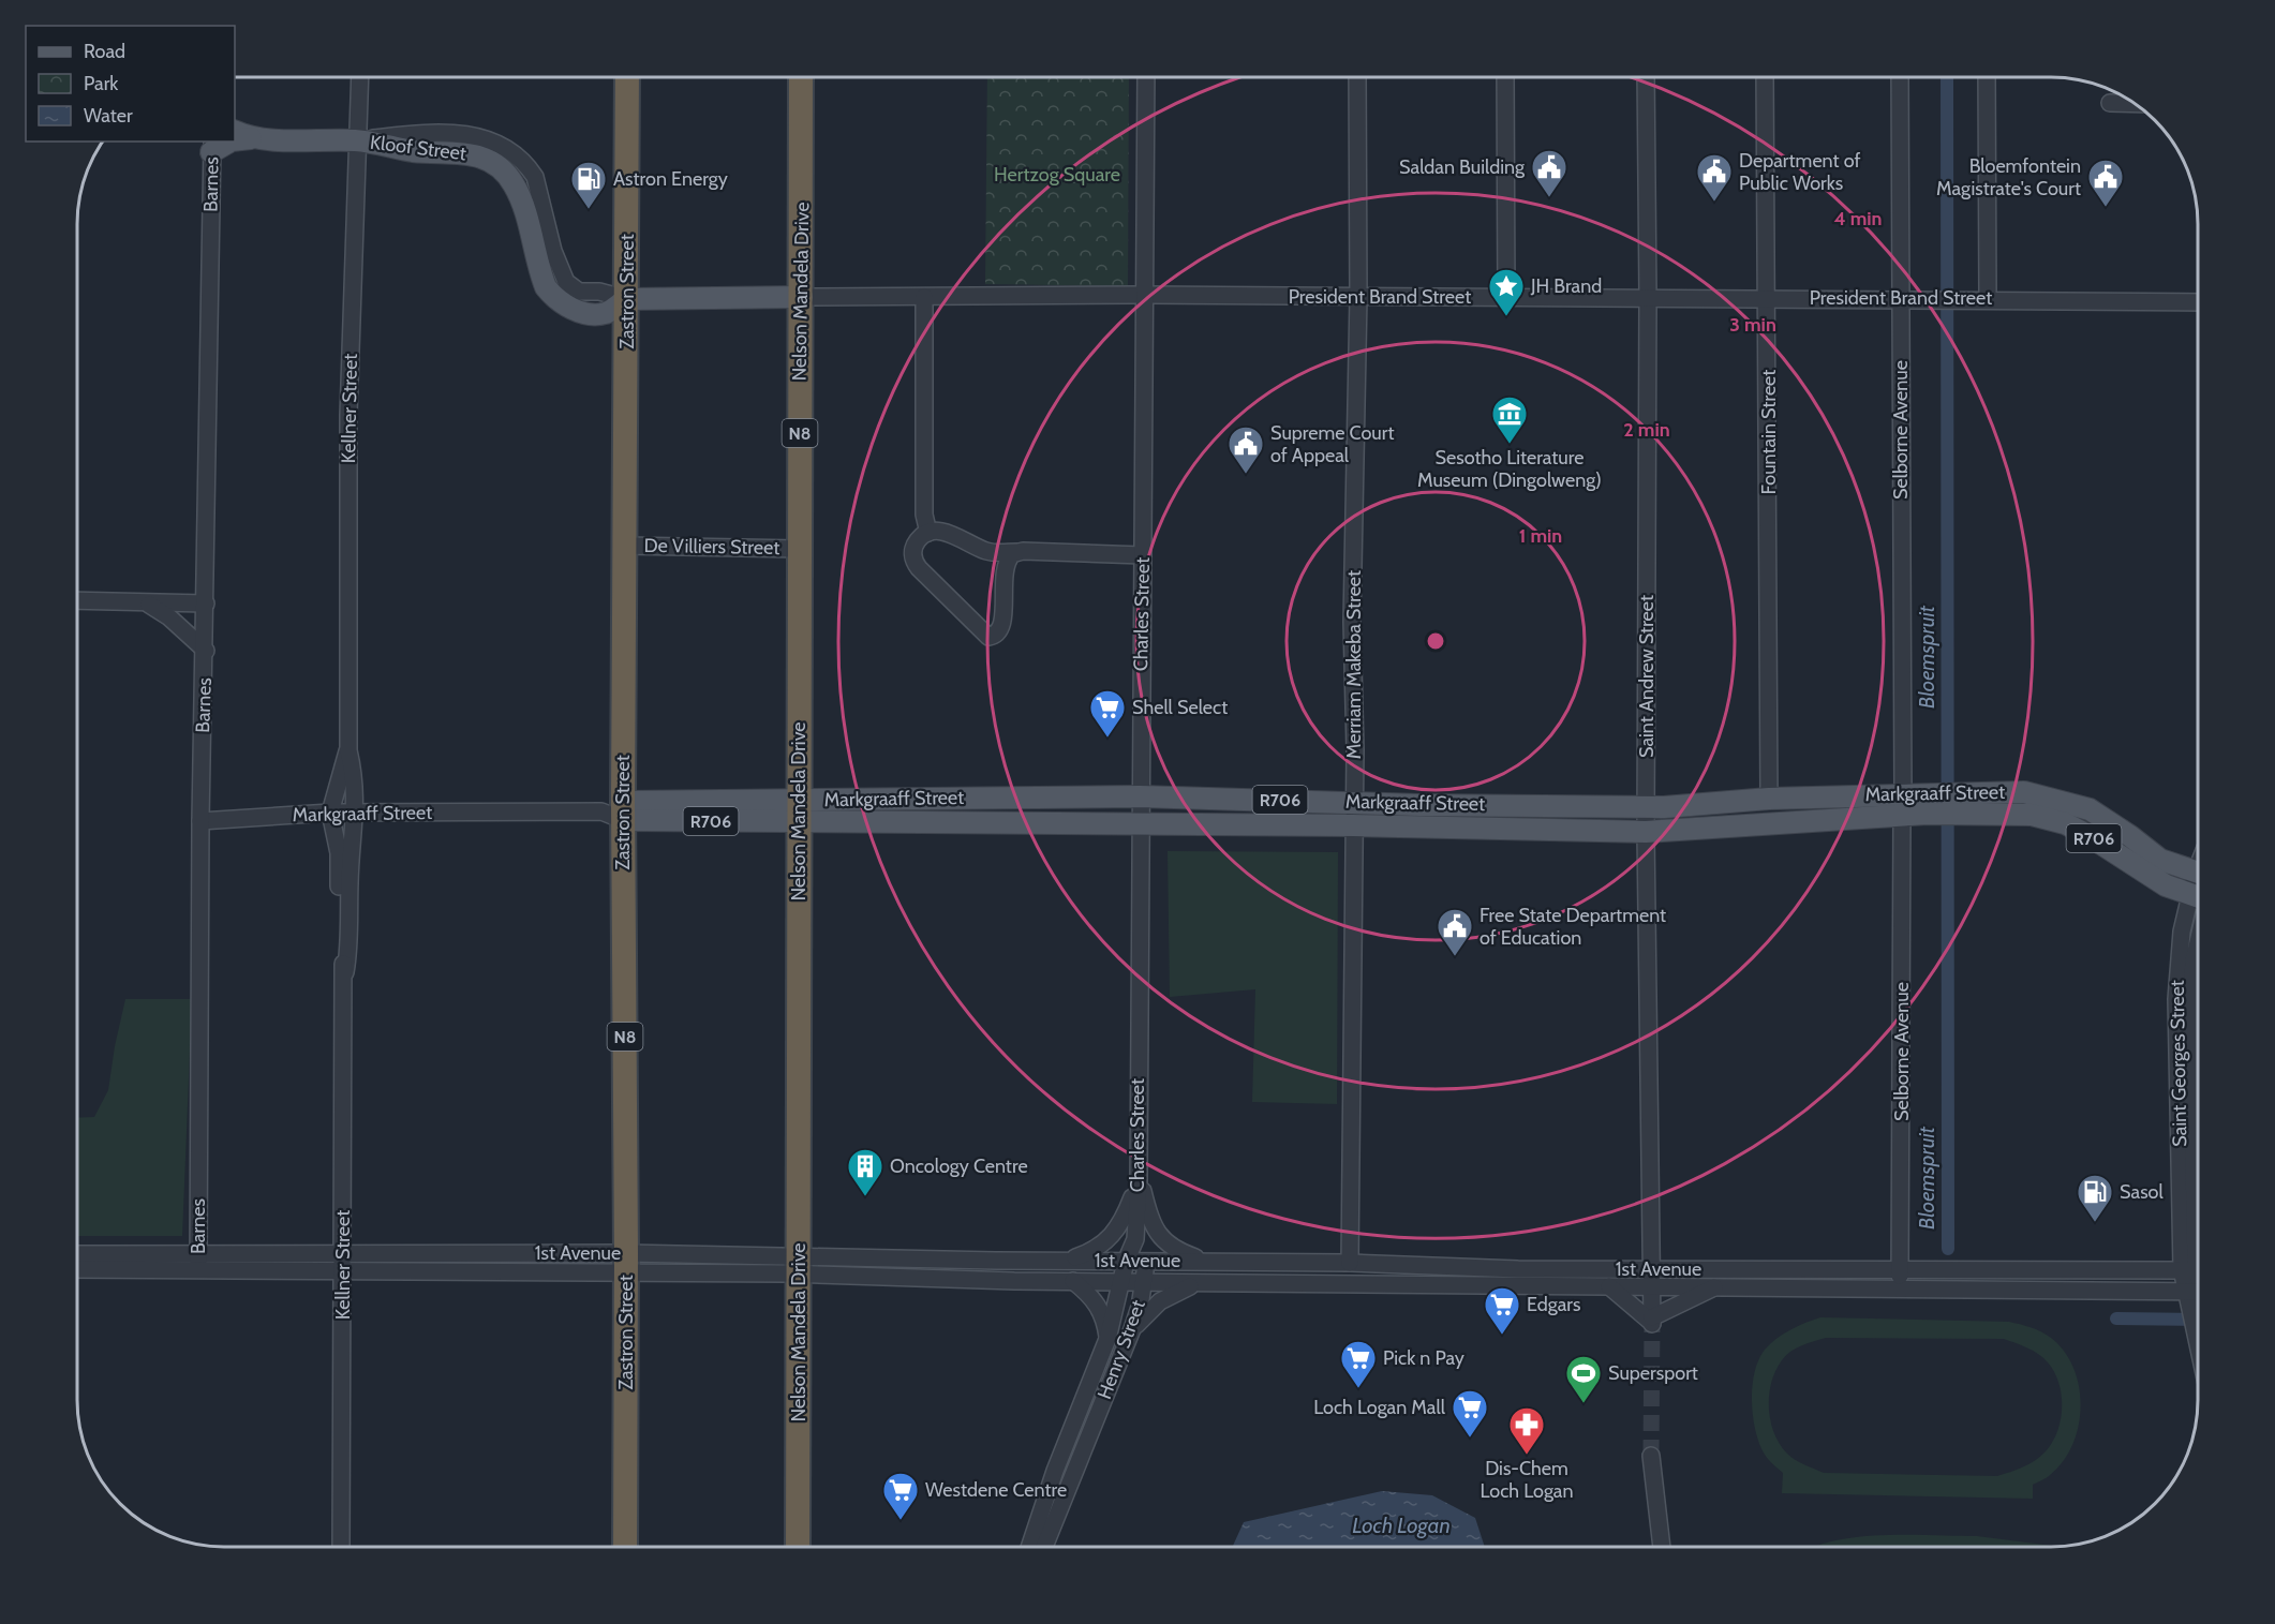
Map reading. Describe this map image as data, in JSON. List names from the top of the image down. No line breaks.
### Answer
{"streets":{"highway":["Zastron Street","Nelson Mandela Drive","N8"],"main road":["Kloof Street","President Brand Street","Markgraaff Street","R706"],"street":["Barnes","Kellner Street","Selborne Avenue","Fountain Street","De Villiers Street","Charles Street","Merriam Makeba Street","Saint Andrew Street","Saint Georges Street","1st Avenue","Henry Street"]},"crossings":[["Kloof Street","Zastron Street"],["Kloof Street","President Brand Street"],["Kloof Street","Kellner Street"],["Barnes","Markgraaff Street"],["Barnes","1st Avenue"],["Zastron Street","President Brand Street"],["Zastron Street","De Villiers Street"],["Zastron Street","Markgraaff Street"],["Zastron Street","1st Avenue"],["Nelson Mandela Drive","President Brand Street"],["Nelson Mandela Drive","De Villiers Street"],["Nelson Mandela Drive","Markgraaff Street"],["Nelson Mandela Drive","1st Avenue"],["President Brand Street","Selborne Avenue"],["President Brand Street","Fountain Street"],["President Brand Street","Charles Street"],["President Brand Street","Merriam Makeba Street"],["President Brand Street","Saint Andrew Street"],["Kellner Street","Markgraaff Street"],["Kellner Street","1st Avenue"],["Selborne Avenue","Markgraaff Street"],["Selborne Avenue","1st Avenue"],["Fountain Street","Markgraaff Street"],["Charles Street","Markgraaff Street"],["Charles Street","Henry Street"],["Merriam Makeba Street","Markgraaff Street"],["Merriam Makeba Street","1st Avenue"],["Saint Andrew Street","Markgraaff Street"],["Saint Andrew Street","1st Avenue"],["Saint Georges Street","1st Avenue"],["1st Avenue","Henry Street"]],"water":["Bloemspruit","Loch Logan"],"parks":["Hertzog Square"],"places":{"public building":["Saldan Building","Department of Public Works","Bloemfontein Magistrate's Court","Supreme Court of Appeal","Free State Department of Education"],"fuel station":["Astron Energy","Sasol"],"place":["JH Brand"],"museum":["Sesotho Literature Museum (Dingolweng)"],"supermarket":["Shell Select","Edgars","Pick n Pay","Loch Logan Mall","Westdene Centre"],"building":["Oncology Centre"],"sports":["Supersport"],"pharmacy":["Dis-Chem Loch Logan"]},"legend":["Road","Park","Water"],"rings":["4 min","3 min","2 min","1 min"]}
